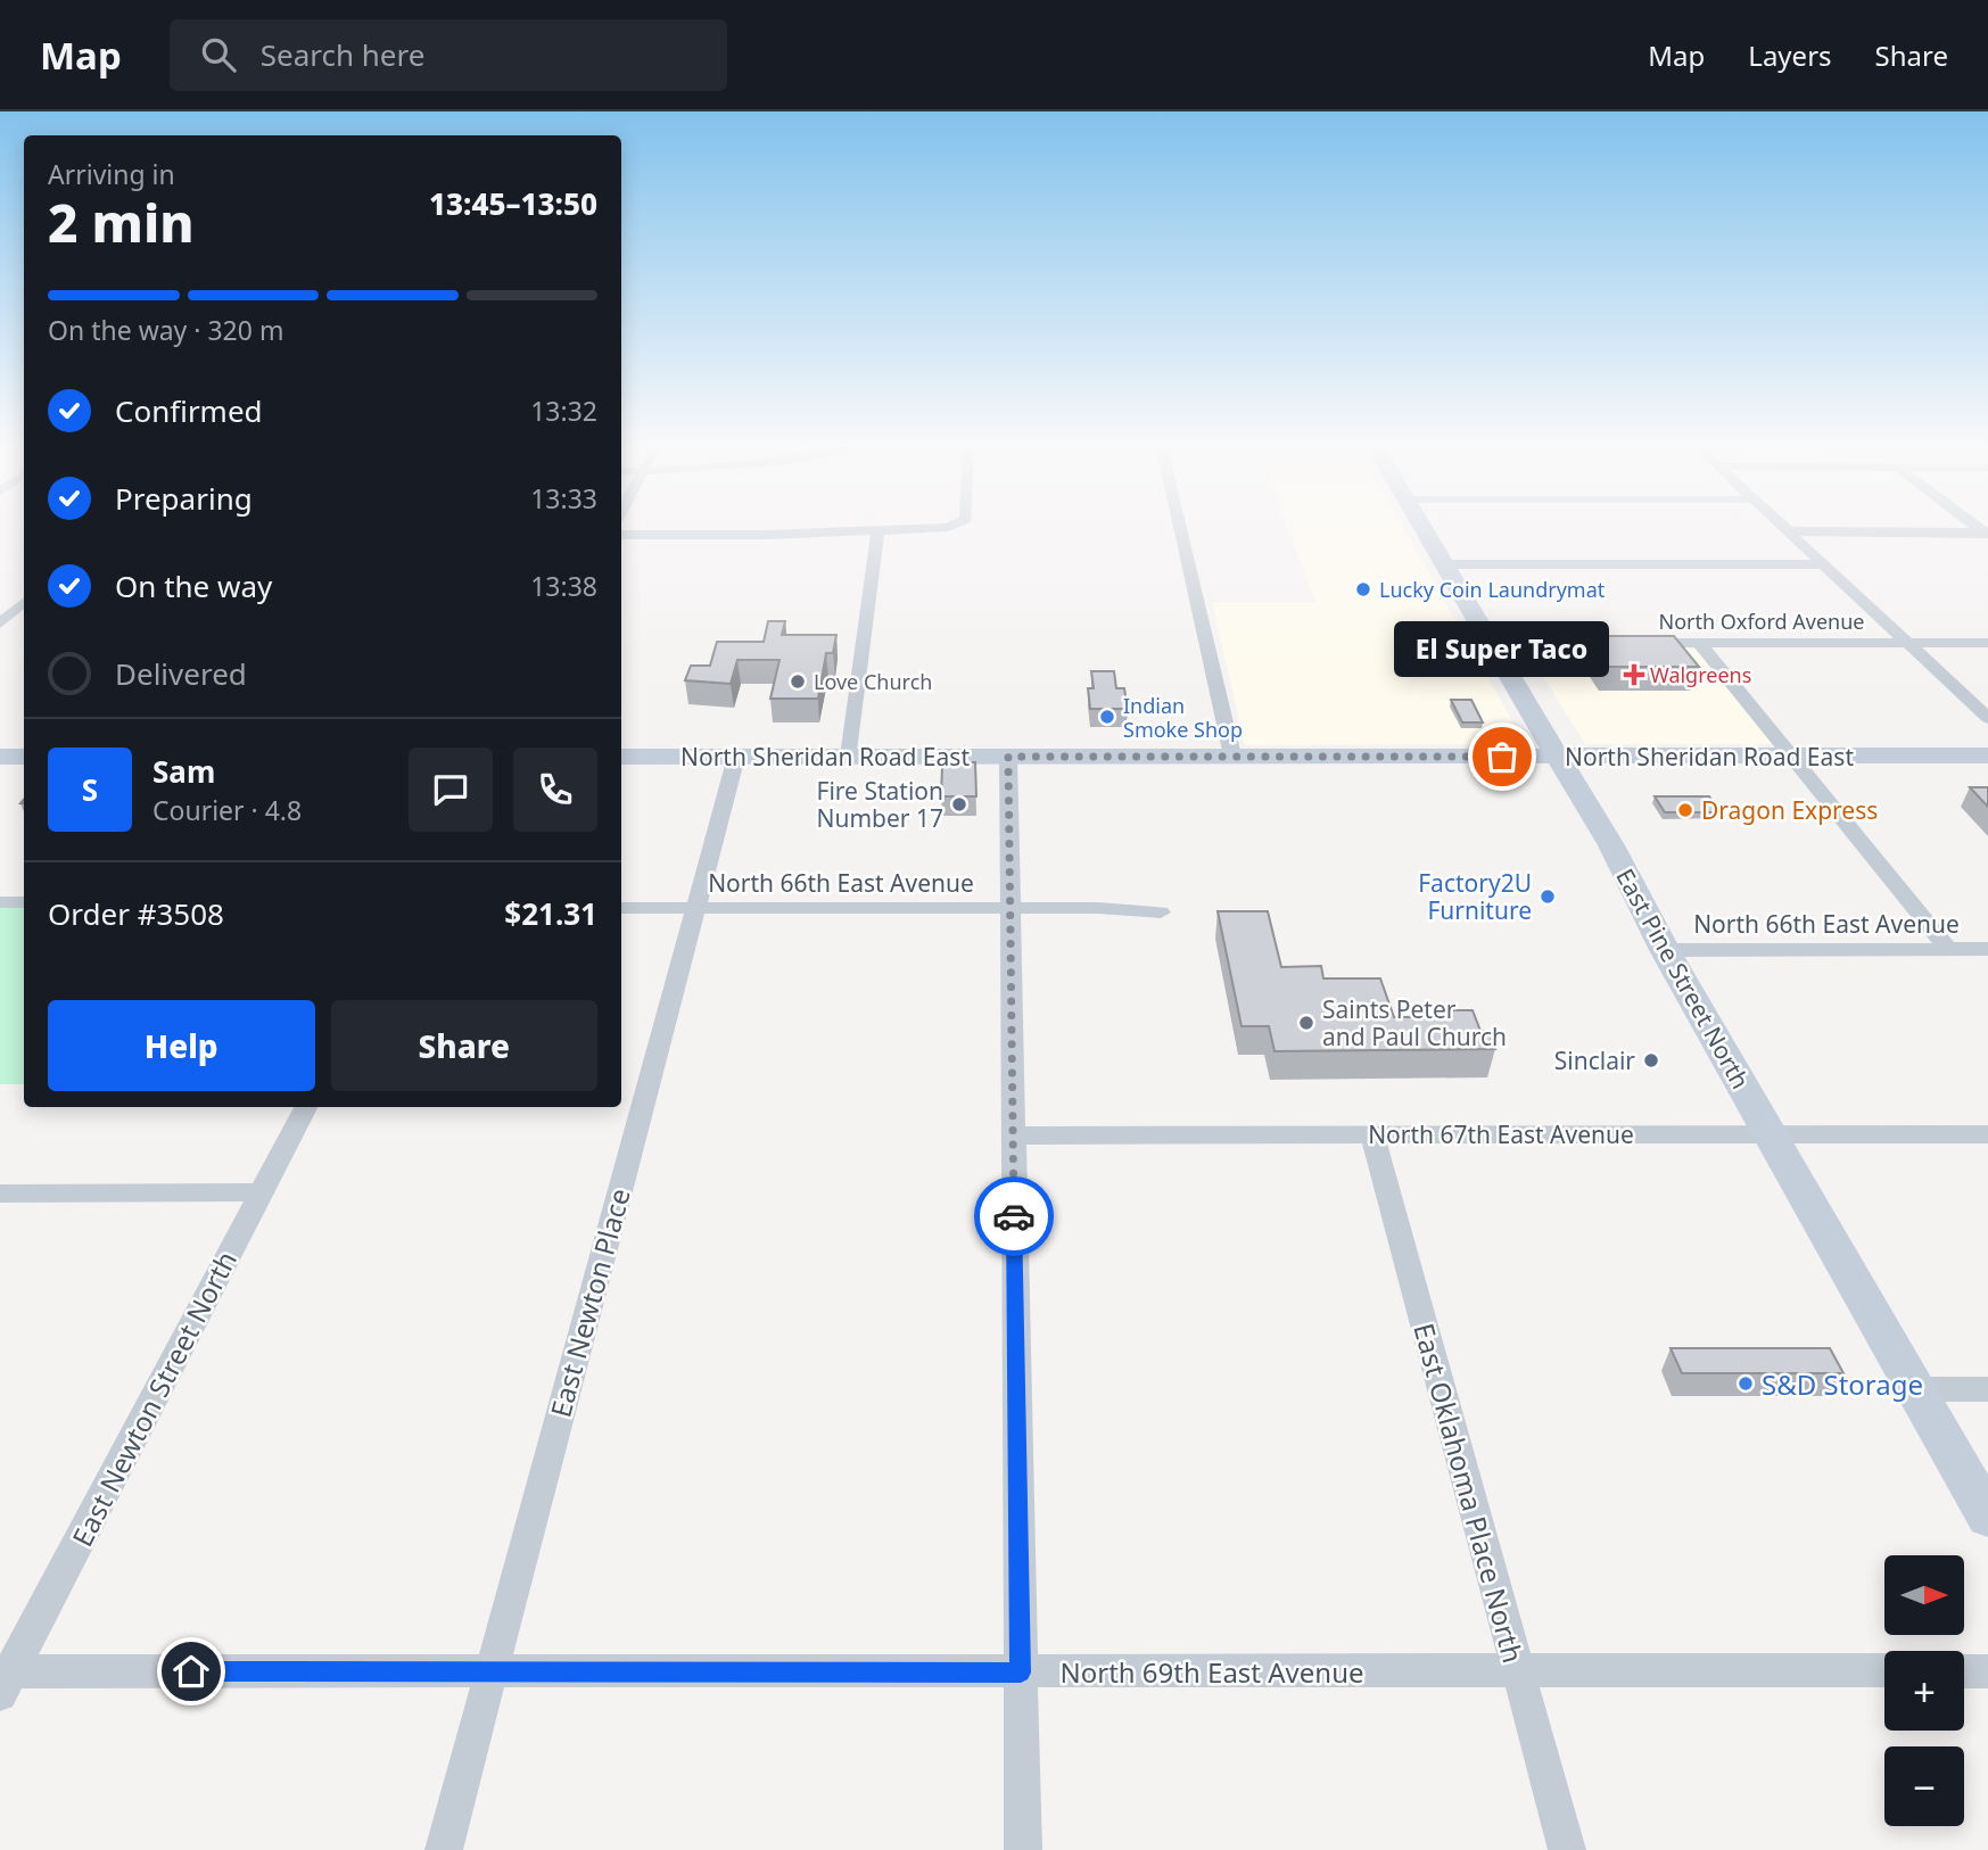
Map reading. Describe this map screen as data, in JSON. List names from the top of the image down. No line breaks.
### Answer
{"streets":{"main road":["North Sheridan Road East","East Pine Street North"],"street":["North Oxford Avenue","North 66th East Avenue","North 67th East Avenue","East Newton Place","East Newton Street North","East Oklahoma Place North","North 69th East Avenue"]},"crossings":[["North Oxford Avenue","East Pine Street North"],["North Sheridan Road East","East Pine Street North"],["North Sheridan Road East","East Newton Place"],["North 66th East Avenue","East Pine Street North"],["North 66th East Avenue","East Newton Place"],["East Pine Street North","North 67th East Avenue"],["North 67th East Avenue","East Oklahoma Place North"],["East Newton Place","North 69th East Avenue"],["East Newton Street North","North 69th East Avenue"],["East Oklahoma Place North","North 69th East Avenue"]],"places":{"other":["Lucky Coin Laundrymat","Love Church","Indian Smoke Shop","El Super Taco","Fire Station Number 17","Dragon Express","Factory2U Furniture","Saints Peter and Paul Church","Sinclair","S&D Storage"],"health":["Walgreens"]},"north":"right","page":{"header":"Map","search":"Search here","nav":["Map","Layers","Share"],"heading":["2 min","Arriving in","13:45–13:50"],"panel":["Sam","Courier · 4.8","Order #3508","$21.31"],"bar":"On the way · 320 m","list":[["Confirmed","13:32"],["Preparing","13:33"],["On the way","13:38"],"Delivered"],"bubble":"El Super Taco","round":"S","buttons":["Help","Share"],"map_buttons":["+","−"]}}
